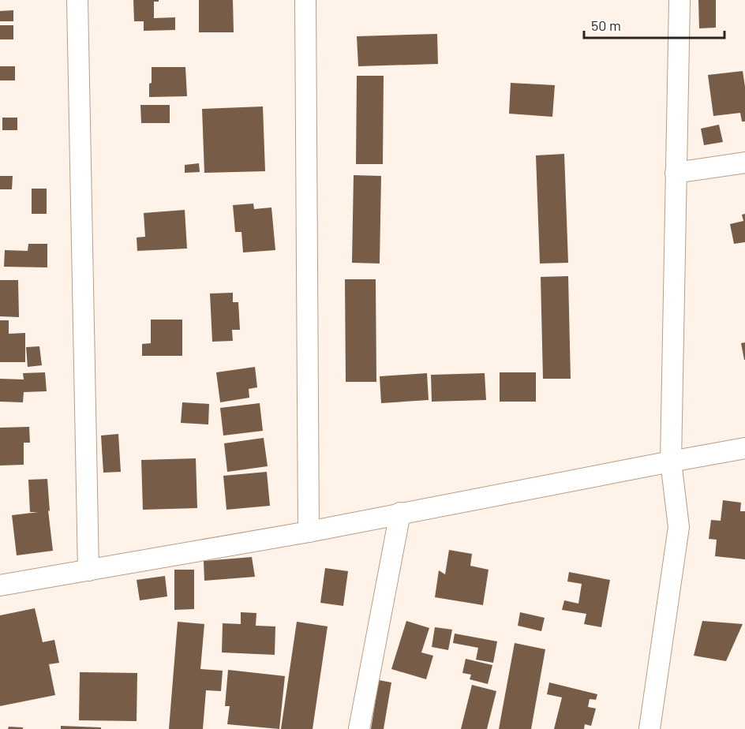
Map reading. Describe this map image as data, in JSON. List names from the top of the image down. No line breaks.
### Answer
{"scale_bar":"50 m"}
